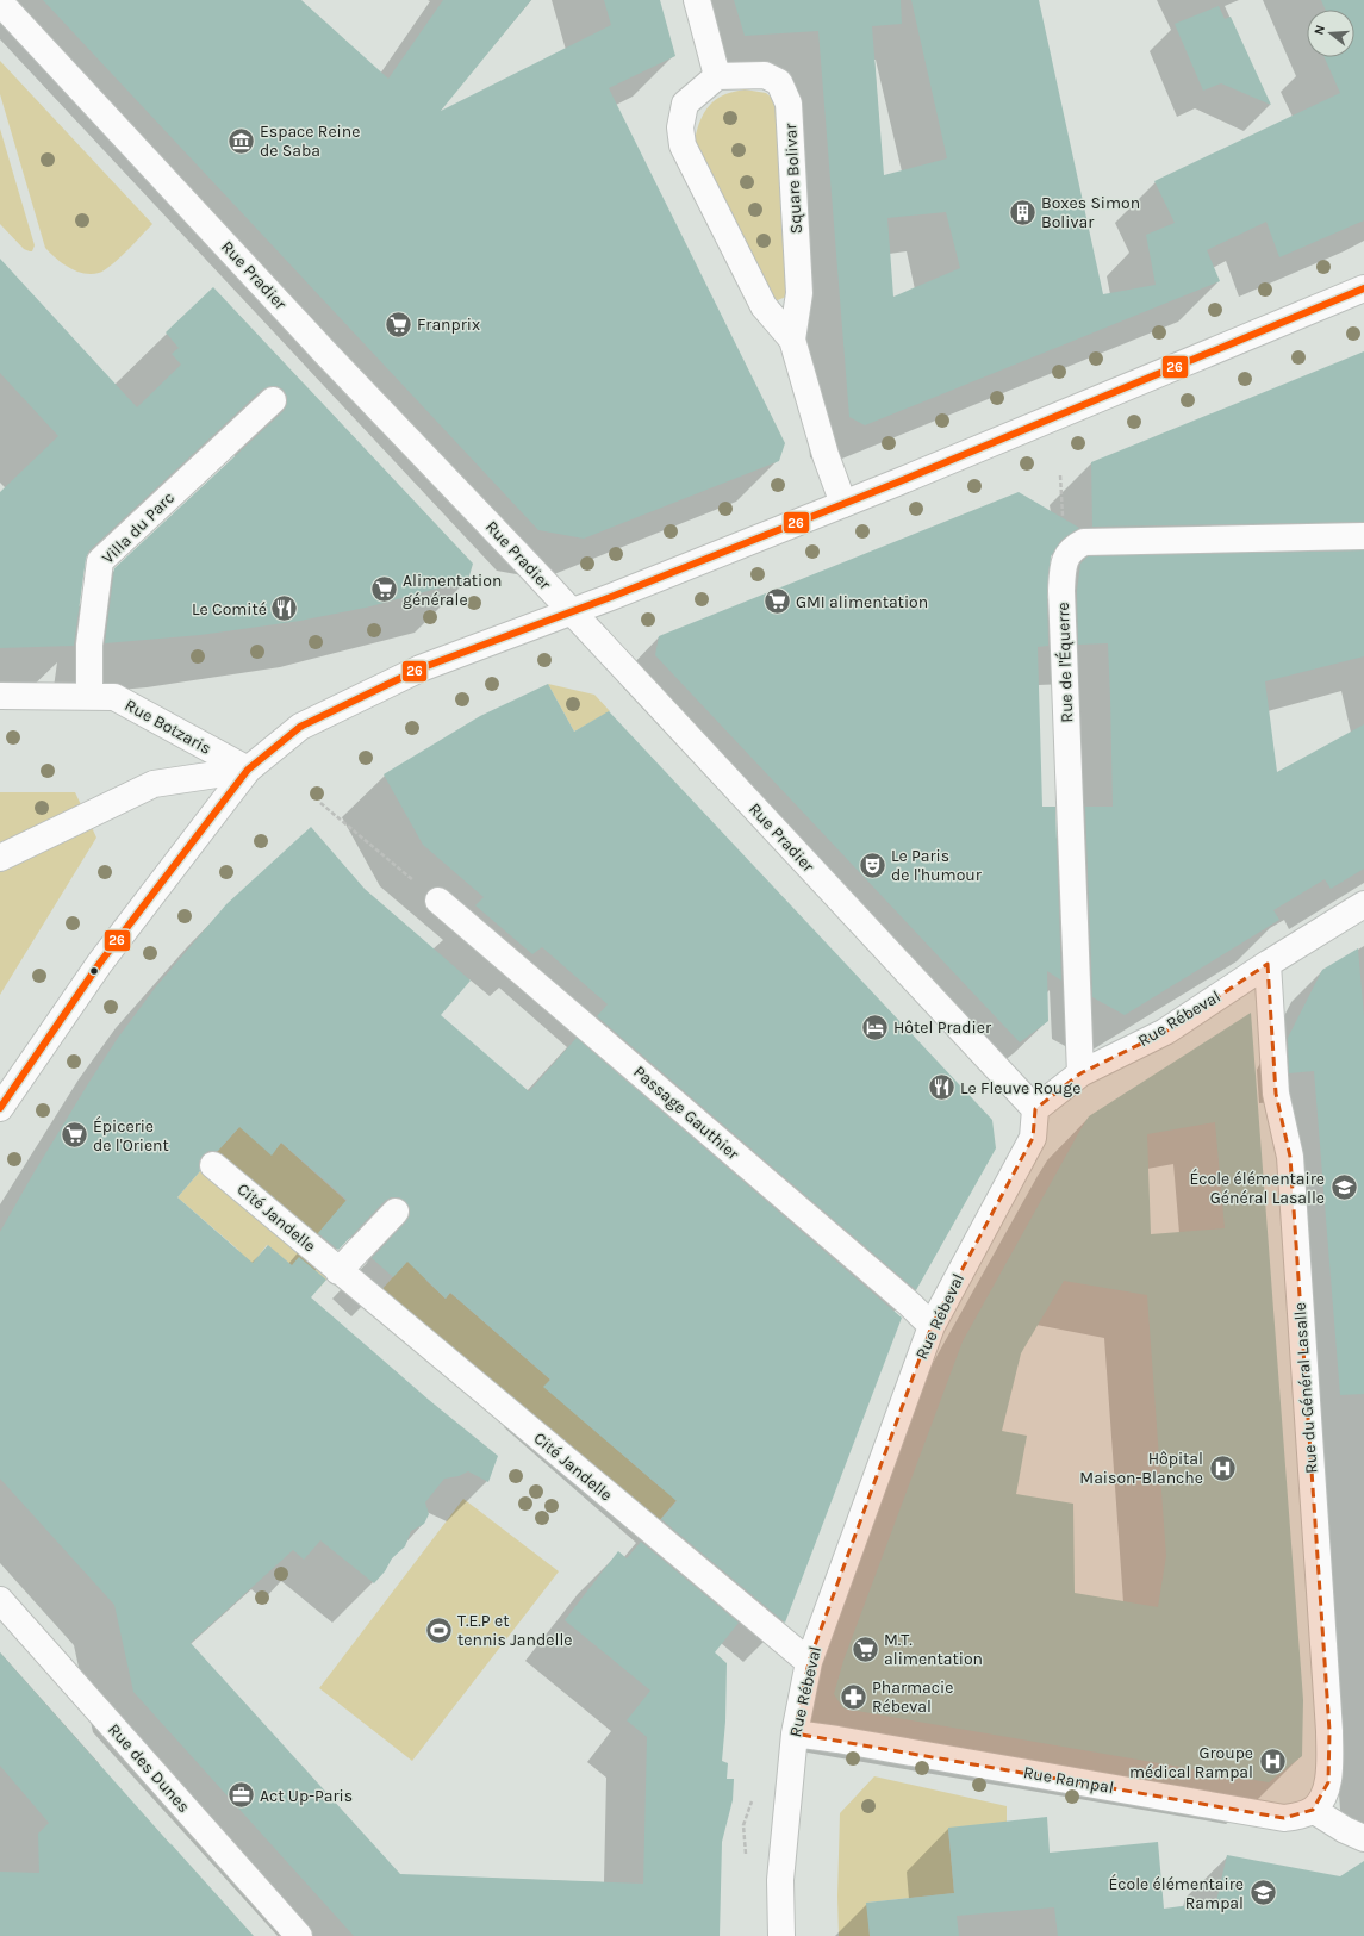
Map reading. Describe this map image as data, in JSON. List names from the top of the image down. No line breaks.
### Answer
{"streets":{"street":["Square Bolivar","Rue Pradier","Villa du Parc","Rue de l'Équerre","Rue Botzaris","Rue Rébeval","Passage Gauthier","Cité Jandelle","Rue du Général Lasalle","Rue des Dunes","Rue Rampal"]},"crossings":[["Rue Pradier","Rue Rébeval"],["Villa du Parc","Rue Botzaris"],["Rue de l'Équerre","Rue Rébeval"],["Rue Rébeval","Passage Gauthier"],["Rue Rébeval","Cité Jandelle"],["Rue Rébeval","Rue du Général Lasalle"],["Rue Rébeval","Rue Rampal"],["Rue du Général Lasalle","Rue Rampal"]],"places":{"museum":["Espace Reine de Saba"],"building":["Boxes Simon Bolivar"],"supermarket":["Franprix","Alimentation générale","GMI alimentation","Épicerie de l'Orient","M.T. alimentation"],"restaurant":["Le Comité","Le Fleuve Rouge"],"theatre":["Le Paris de l'humour"],"hotel":["Hôtel Pradier"],"school or university":["École élémentaire Général Lasalle","École élémentaire Rampal"],"hospital":["Hôpital Maison-Blanche","Groupe médical Rampal"],"sports":["T.E.P et tennis Jandelle"],"pharmacy":["Pharmacie Rébeval"],"office":["Act Up-Paris"]},"lines":["transit line 26"],"north":"left"}
